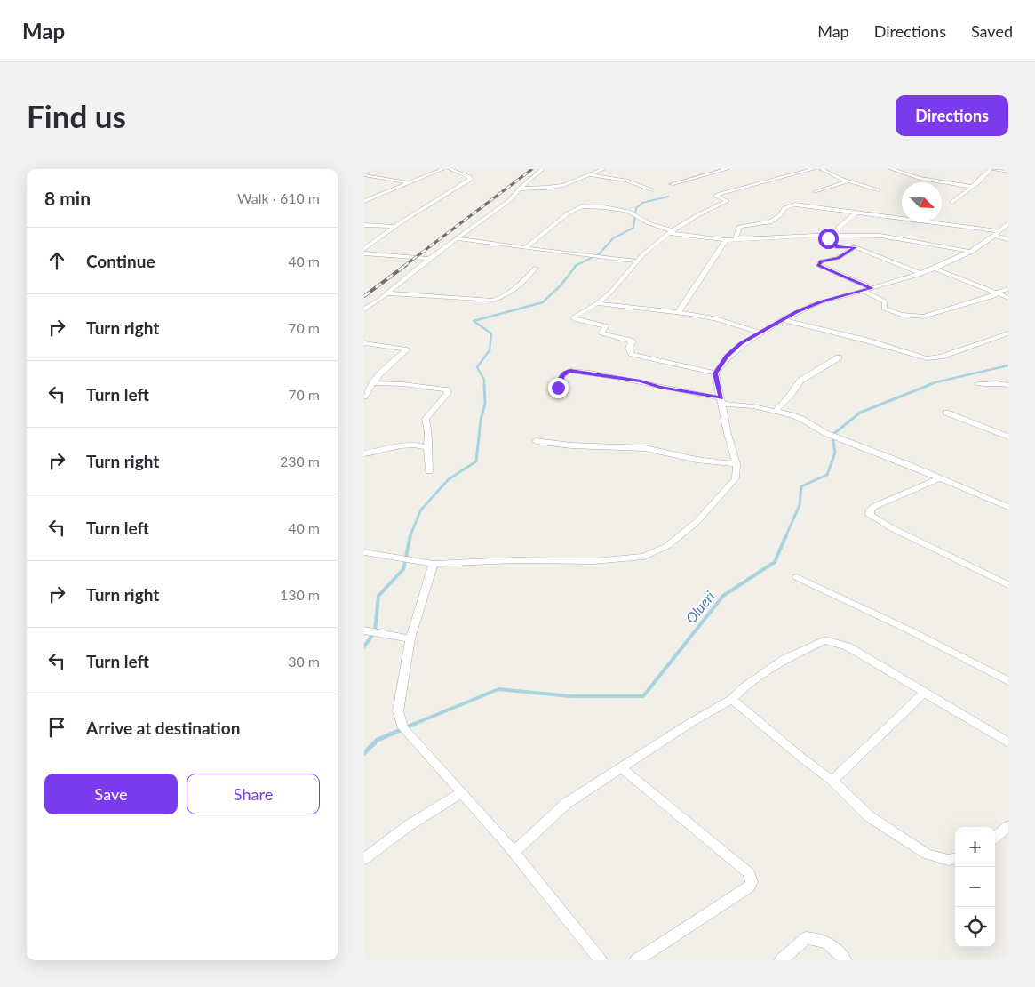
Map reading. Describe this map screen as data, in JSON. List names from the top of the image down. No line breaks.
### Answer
{"water":["Olueri"],"north":"bottom right","page":{"header":"Map","nav":["Map","Directions","Saved"],"buttons":["Directions",["Save","Share"]],"title":"Find us","heading":["8 min","Walk · 610 m"],"list":[["Continue","40 m"],["Turn right","70 m"],["Turn left","70 m"],["Turn right","230 m"],["Turn left","40 m"],["Turn right","130 m"],["Turn left","30 m"],"Arrive at destination"],"map_buttons":["+","−"]}}
